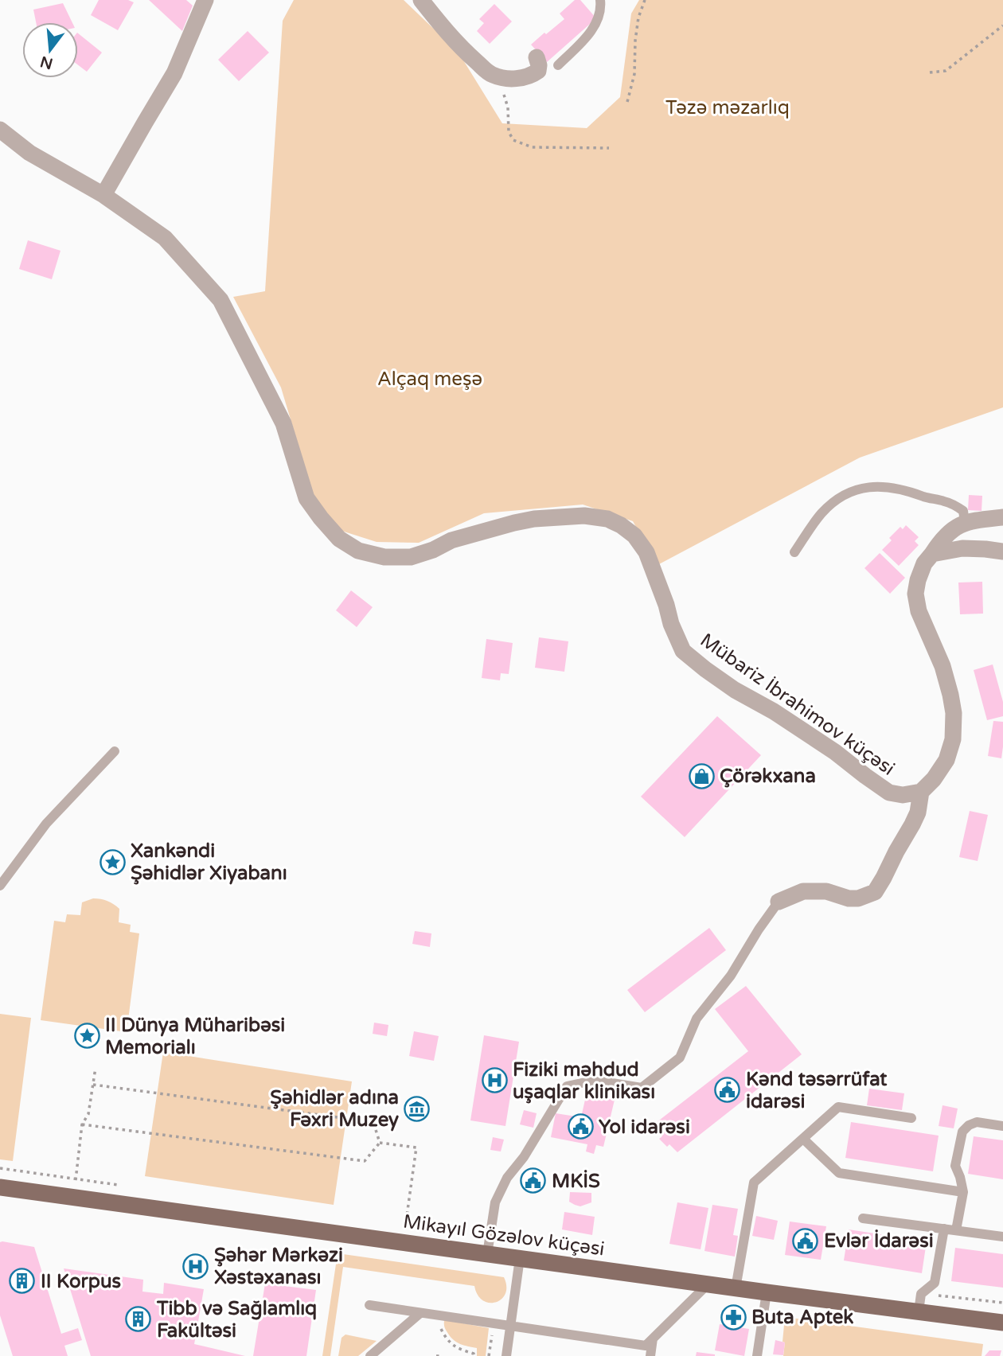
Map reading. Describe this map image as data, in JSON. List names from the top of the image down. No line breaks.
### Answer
{"streets":{"main road":["Mikayıl Gözəlov küçəsi"],"street":["Mübariz İbrahimov küçəsi"]},"parks":["Təzə məzarlıq","Alçaq meşə"],"places":{"shop":["Çörəkxana"],"place":["Xankəndi Şəhidlər Xiyabanı","II Dünya Müharibəsi Memorialı"],"hospital":["Fiziki məhdud uşaqlar klinikası","Şəhər Mərkəzi Xəstəxanası"],"public building":["Kənd təsərrüfat idarəsi","Yol idarəsi","MKİS","Evlər İdarəsi"],"museum":["Şəhidlər adına Fəxri Muzey"],"building":["II Korpus","Tibb və Sağlamlıq Fakültəsi"],"pharmacy":["Buta Aptek"]},"north":"bottom"}
